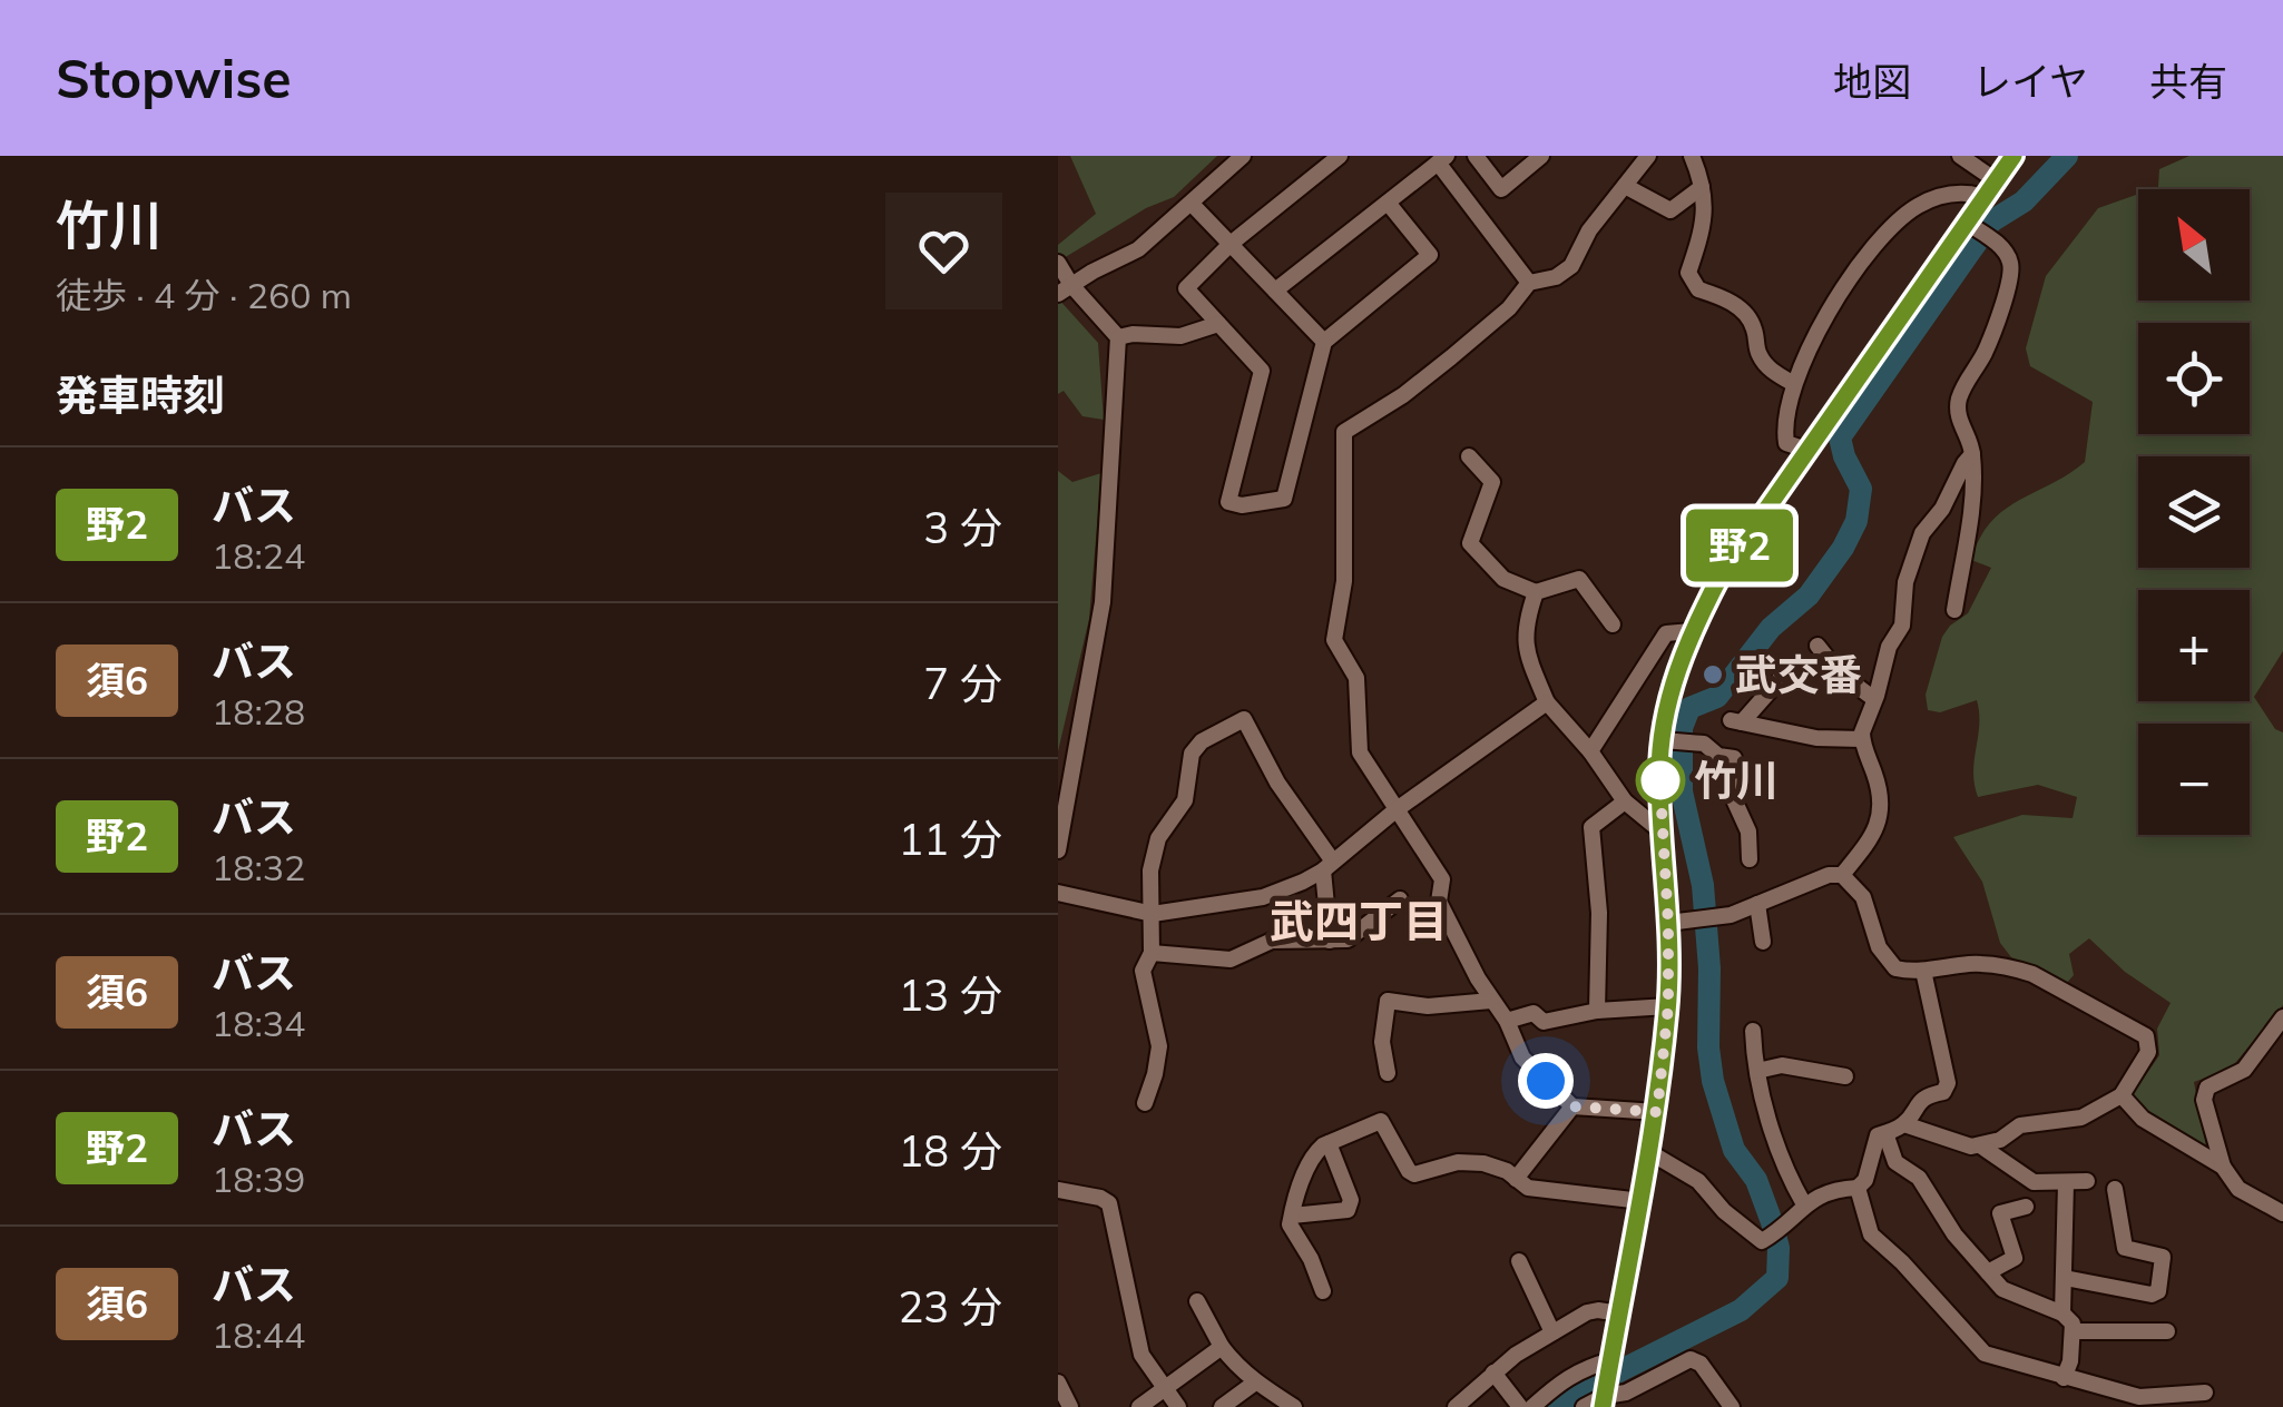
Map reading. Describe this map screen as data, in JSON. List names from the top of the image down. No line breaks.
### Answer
{"districts":["武四丁目"],"places":["武交番","竹川"],"lines":["bus line 野2"],"north":"top left","page":{"header":"Stopwise","nav":["地図","レイヤ","共有"],"heading":[["竹川","徒歩 · 4 分 · 260 m"],"発車時刻"],"on_map":"野2","map_buttons":["+","−"],"list":[{"mark":"野2","name":"バス","note":"18:24","value":"3 分"},{"mark":"須6","name":"バス","note":"18:28","value":"7 分"},{"mark":"野2","name":"バス","note":"18:32","value":"11 分"},{"mark":"須6","name":"バス","note":"18:34","value":"13 分"},{"mark":"野2","name":"バス","note":"18:39","value":"18 分"},{"mark":"須6","name":"バス","note":"18:44","value":"23 分"}]}}
